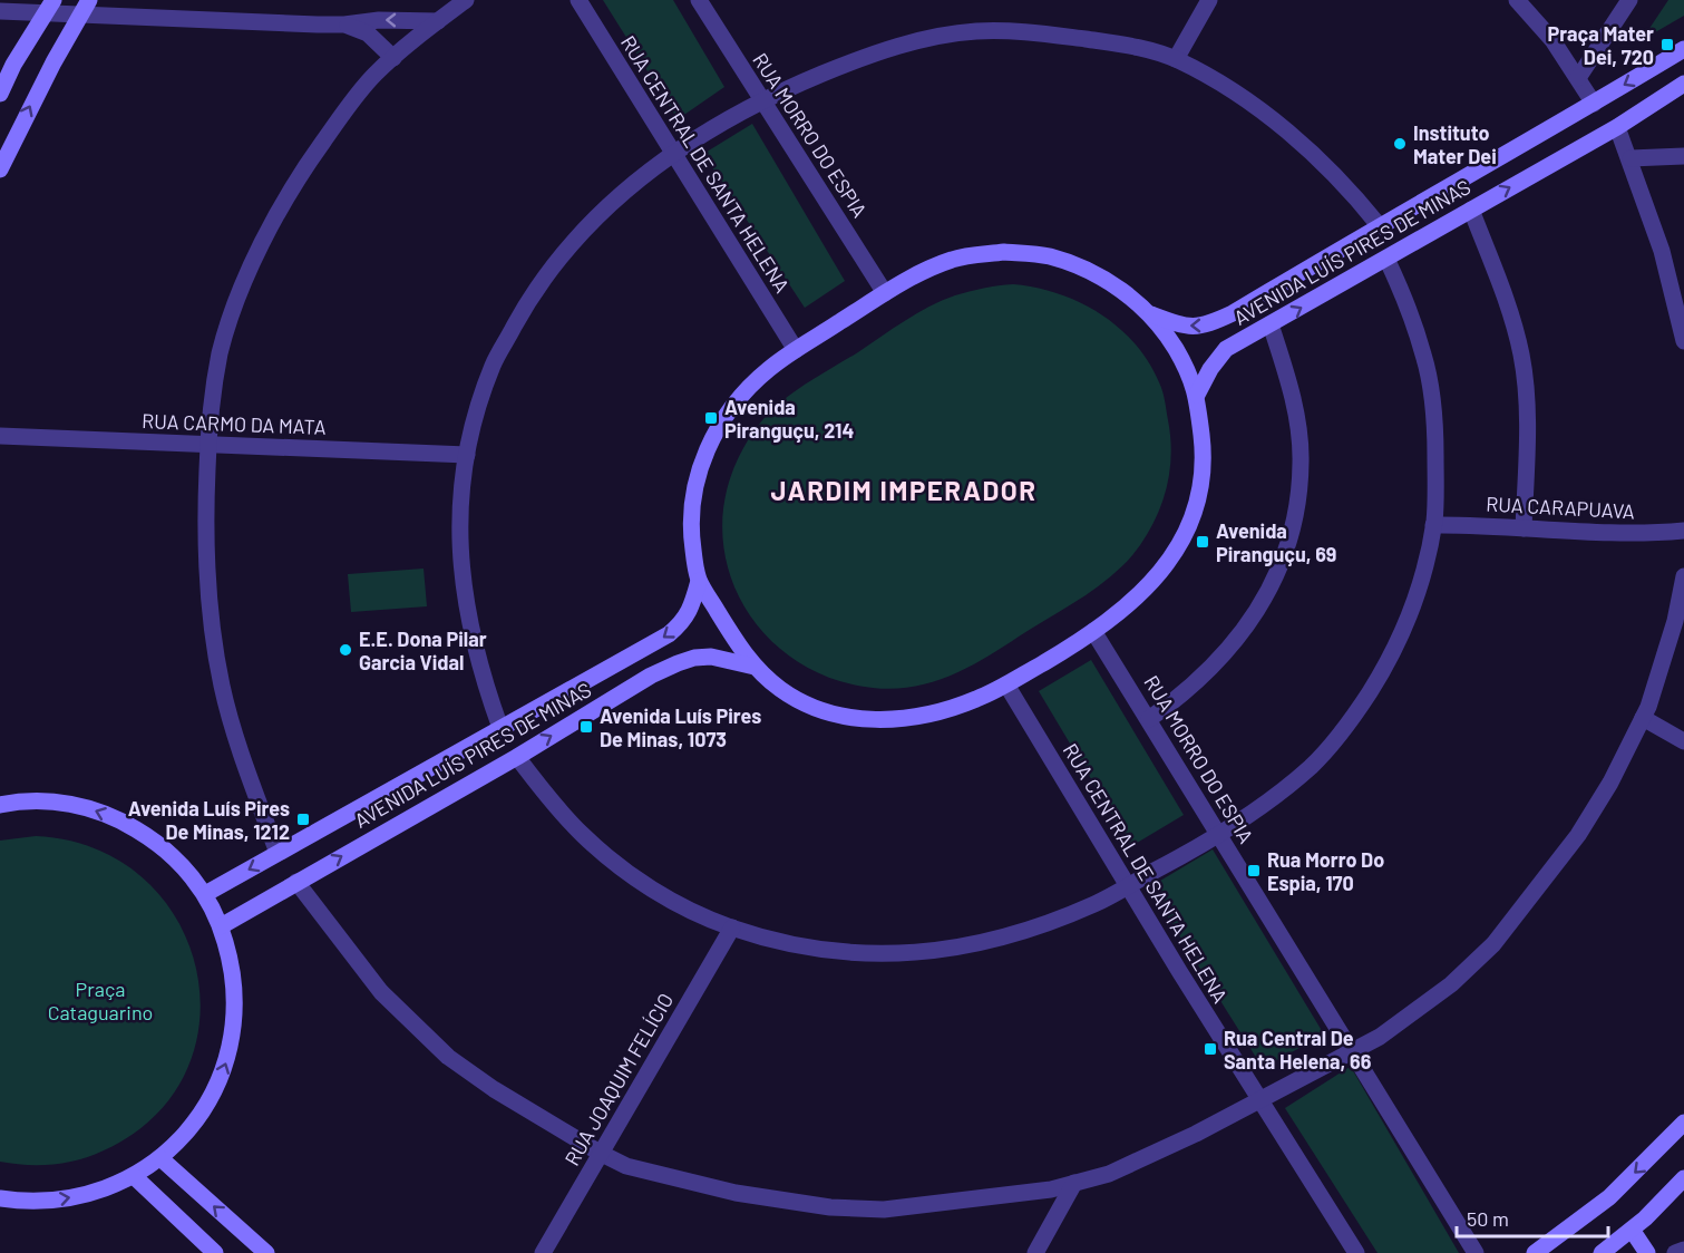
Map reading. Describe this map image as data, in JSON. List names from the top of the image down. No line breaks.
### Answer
{"streets":{"main road":["AVENIDA LUÍS PIRES DE MINAS"],"street":["RUA MORRO DO ESPIA","RUA CENTRAL DE SANTA HELENA","RUA CARMO DA MATA","RUA CARAPUAVA","RUA JOAQUIM FELÍCIO"]},"districts":["JARDIM IMPERADOR"],"parks":["Praça Cataguarino"],"places":{"transit":["Praça Mater Dei, 720","Avenida Piranguçu, 214","Avenida Piranguçu, 69","Avenida Luís Pires De Minas, 1073","Avenida Luís Pires De Minas, 1212","Rua Morro Do Espia, 170","Rua Central De Santa Helena, 66"],"other":["Instituto Mater Dei","E.E. Dona Pilar Garcia Vidal"]},"scale_bar":"50 m"}
